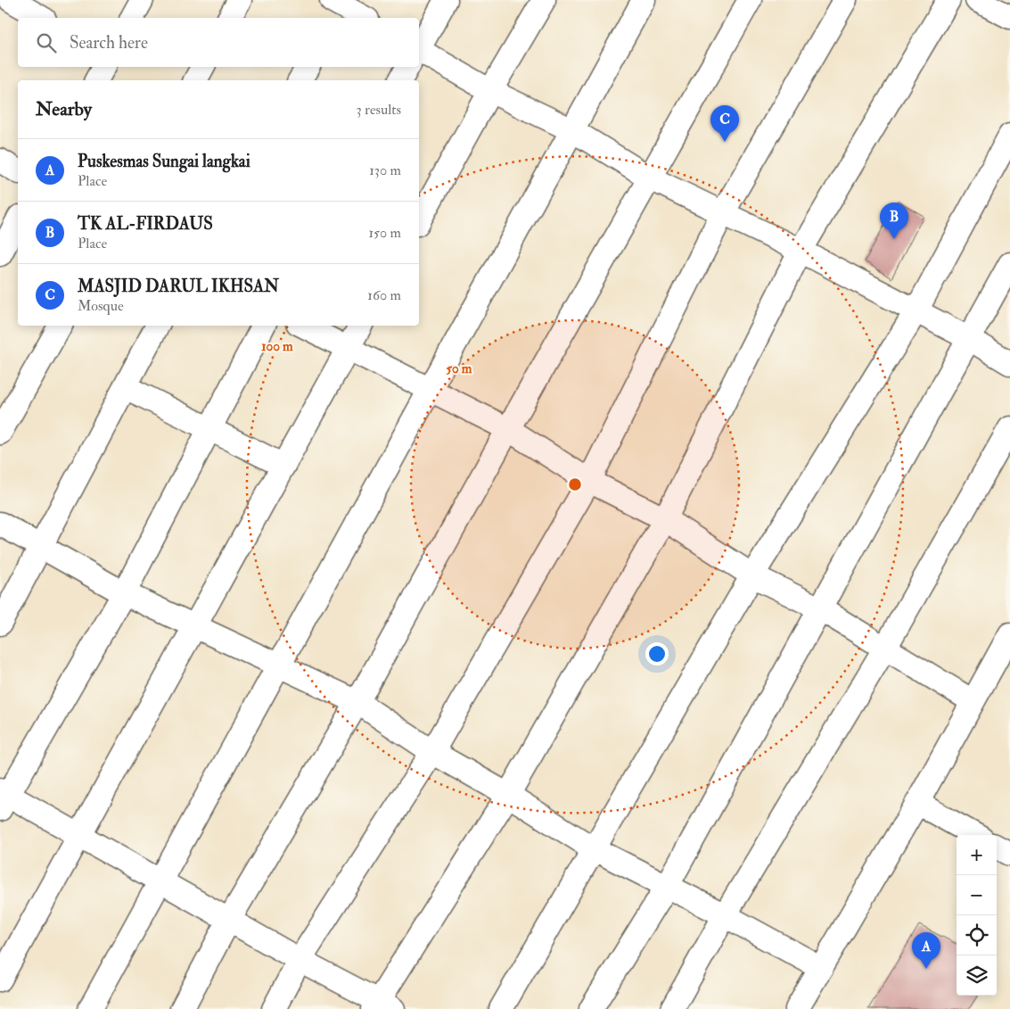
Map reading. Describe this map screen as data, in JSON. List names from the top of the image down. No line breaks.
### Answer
{"page":{"search":"Search here","heading":["Nearby","3 results"],"pins":["C","B","A"],"list":[{"mark":"A","name":"Puskesmas Sungai langkai","note":"Place","value":"130 m"},{"mark":"B","name":"TK AL-FIRDAUS","note":"Place","value":"150 m"},{"mark":"C","name":"MASJID DARUL IKHSAN","note":"Mosque","value":"160 m"}],"map_buttons":["+","−"]},"rings":["100 m","50 m"]}
